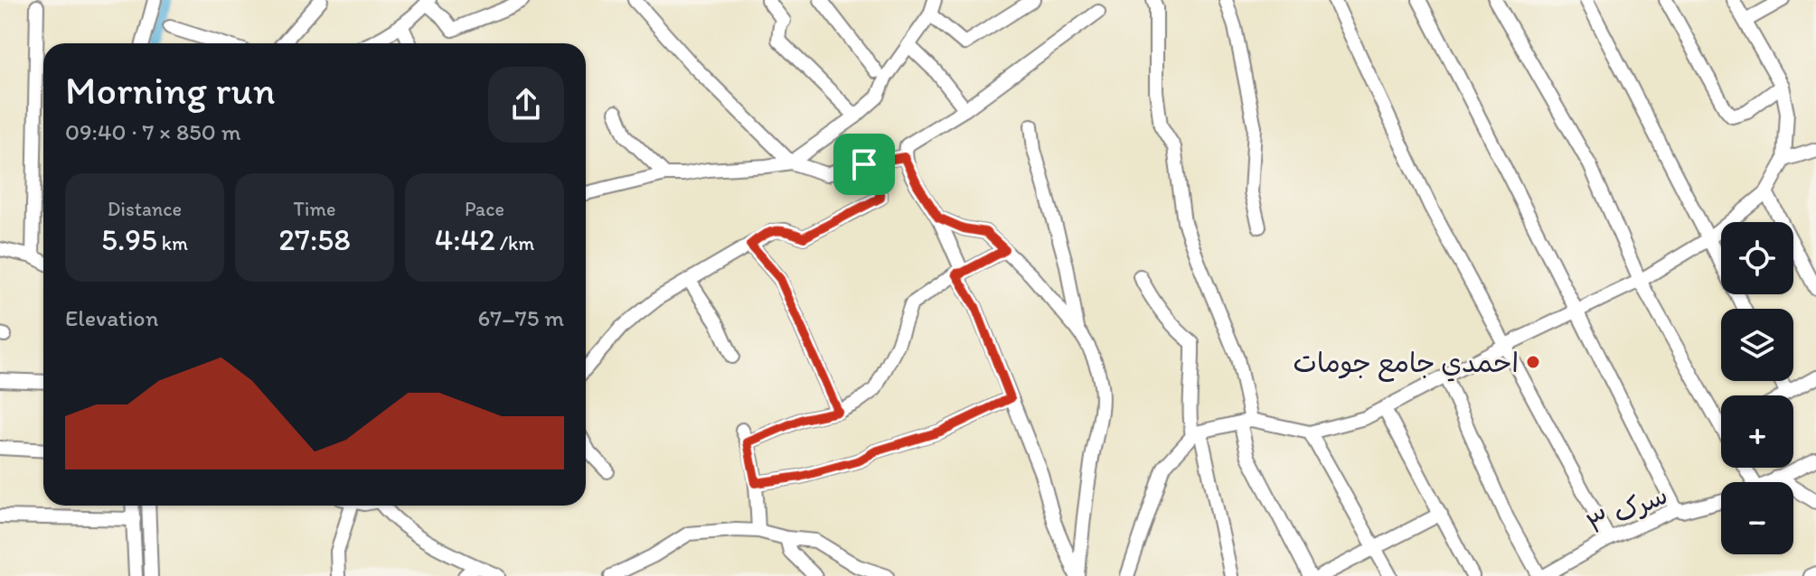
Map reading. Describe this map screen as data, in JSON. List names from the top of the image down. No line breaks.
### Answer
{"streets":{"street":["سرک ۳"]},"places":["احمدي جامع جومات"],"page":{"heading":["Morning run","09:40 · 7 × 850 m"],"stats":[["Distance","5.95 km"],["Time","27:58"],["Pace","4:42 /km"]],"map_buttons":["+","−"],"chart":["Elevation","67–75 m"]}}
